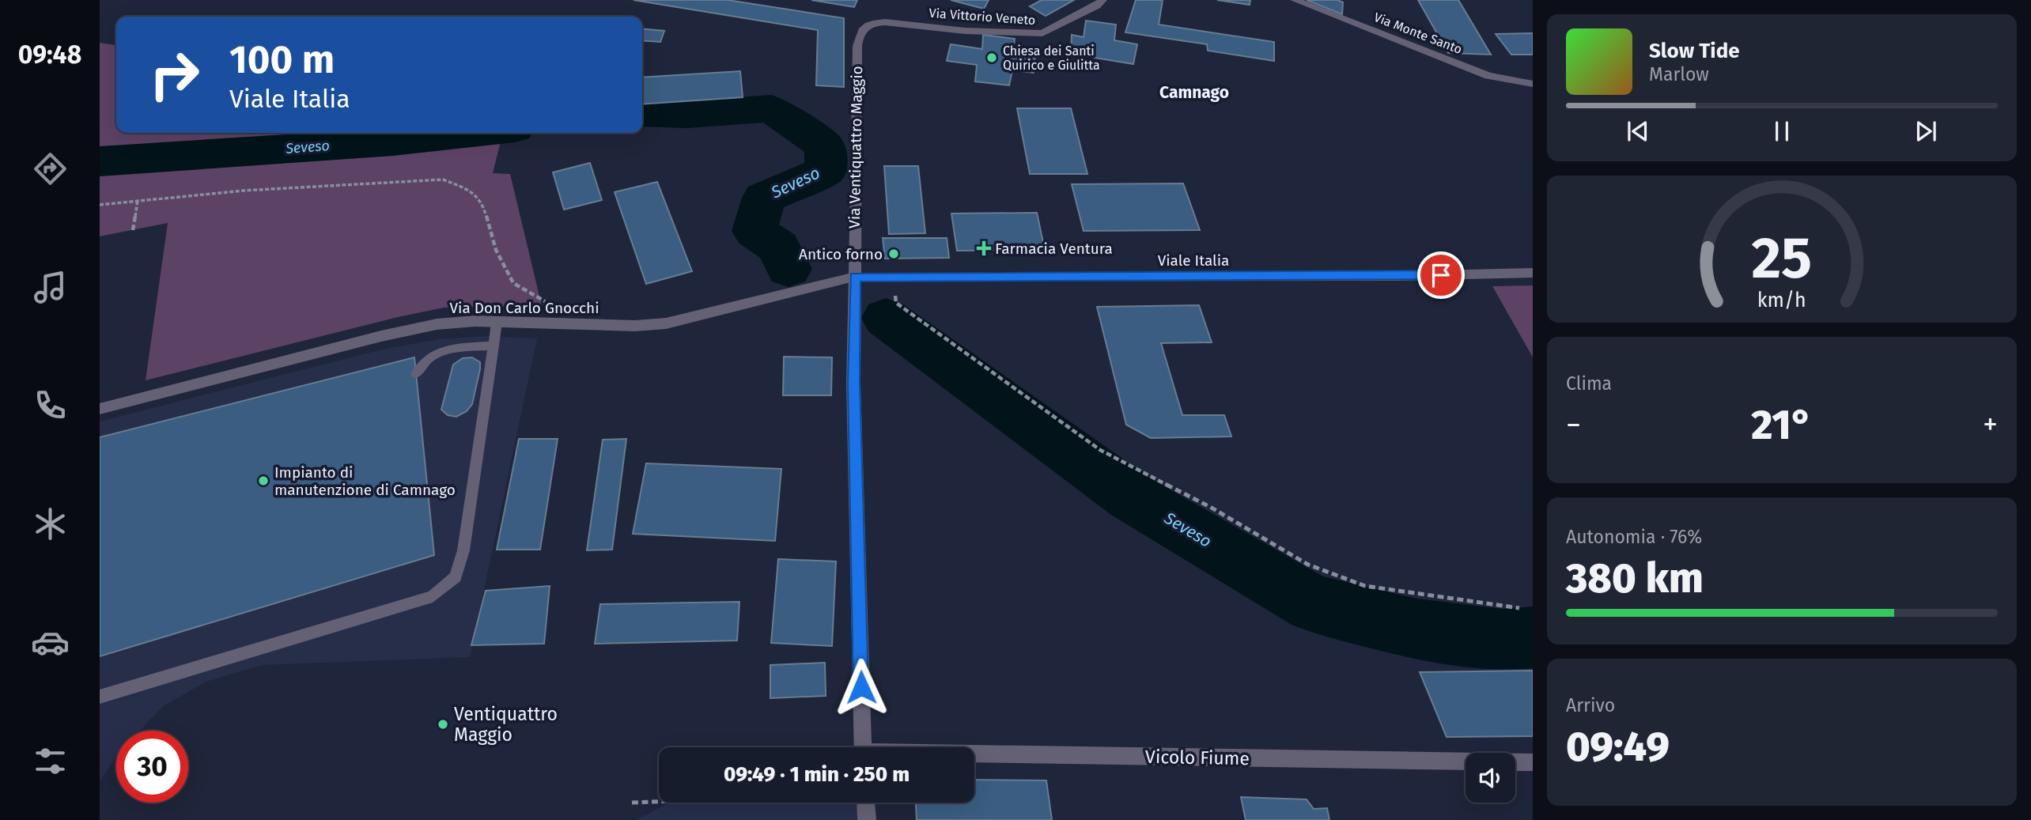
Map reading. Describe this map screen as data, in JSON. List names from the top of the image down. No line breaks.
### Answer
{"streets":{"street":["Via Vittorio Veneto","Via Monte Santo","Via Ventiquattro Maggio","Viale Italia","Via Don Carlo Gnocchi","Vicolo Fiume"]},"crossings":[["Via Vittorio Veneto","Via Ventiquattro Maggio"],["Via Ventiquattro Maggio","Viale Italia"],["Via Ventiquattro Maggio","Via Don Carlo Gnocchi"],["Viale Italia","Via Don Carlo Gnocchi"]],"districts":["Camnago"],"water":["Seveso"],"places":{"other":["Chiesa dei Santi Quirico e Giulitta","Antico forno","Impianto di manutenzione di Camnago","Ventiquattro Maggio"],"health":["Farmacia Ventura"]},"page":{"tabs":"09:48","turn":["100 m","Viale Italia"],"song":["Slow Tide","Marlow"],"tile":["Clima",["Autonomia · 76%","380 km"],["Arrivo","09:49"]],"heat":["−","21°","+"],"limit":"30","trip":"09:49 · 1 min · 250 m","gauge":["25","km/h"]}}
